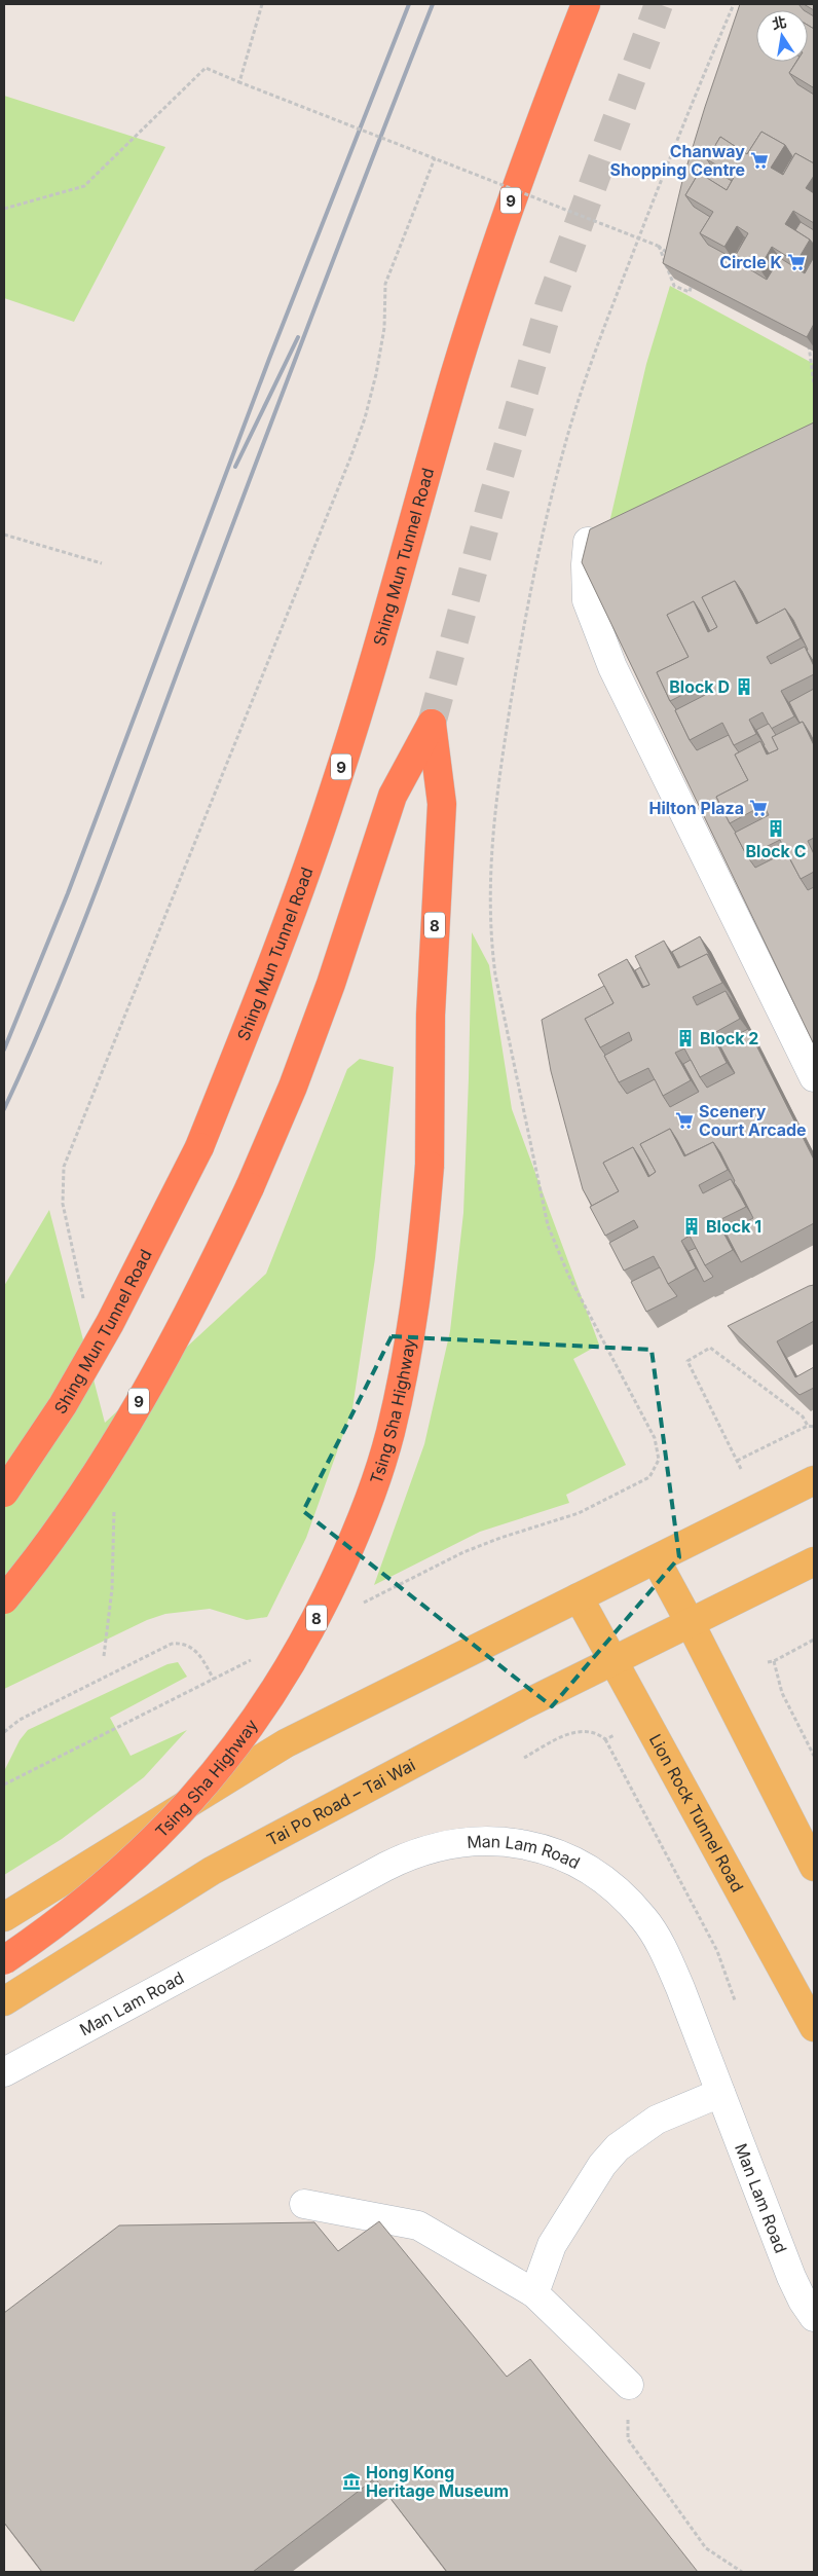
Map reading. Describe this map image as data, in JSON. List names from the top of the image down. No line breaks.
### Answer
{"streets":{"highway":["9","Shing Mun Tunnel Road","8","Tsing Sha Highway"],"main road":["Tai Po Road – Tai Wai","Lion Rock Tunnel Road"],"street":["Man Lam Road"]},"crossings":[["9","Tsing Sha Highway"],["Tai Po Road – Tai Wai","Lion Rock Tunnel Road"]],"places":{"supermarket":["Chanway Shopping Centre","Circle K","Hilton Plaza","Scenery Court Arcade"],"building":["Block D","Block C","Block 2","Block 1"],"museum":["Hong Kong Heritage Museum"]},"north":"top"}
